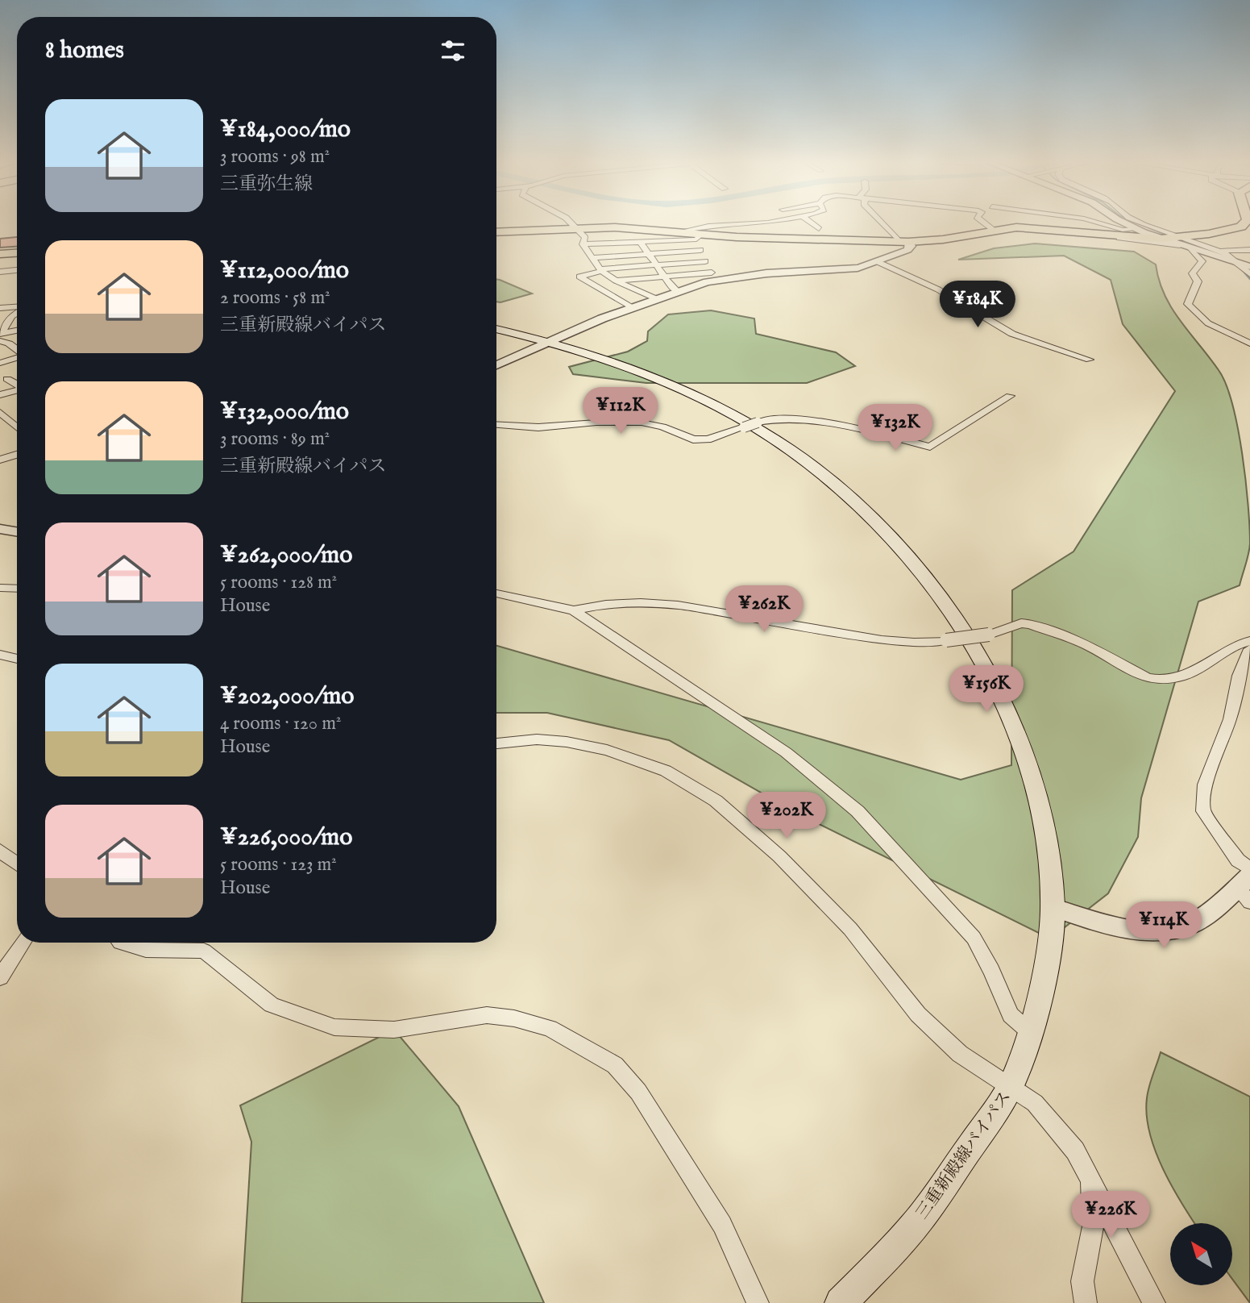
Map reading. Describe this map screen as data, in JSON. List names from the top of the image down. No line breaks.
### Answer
{"streets":{"main road":["三重新殿線バイパス"]},"north":"top left","page":{"heading":"8 homes","list":[{"name":"¥184,000/mo","note":"3 rooms · 98 m² · 三重弥生線"},{"name":"¥112,000/mo","note":"2 rooms · 58 m² · 三重新殿線バイパス"},{"name":"¥132,000/mo","note":"3 rooms · 89 m² · 三重新殿線バイパス"},{"name":"¥262,000/mo","note":"5 rooms · 128 m² · House"},{"name":"¥202,000/mo","note":"4 rooms · 120 m² · House"},{"name":"¥226,000/mo","note":"5 rooms · 123 m² · House"}],"price":["¥184K","¥112K","¥132K","¥262K","¥156K","¥202K","¥114K","¥226K"]}}
